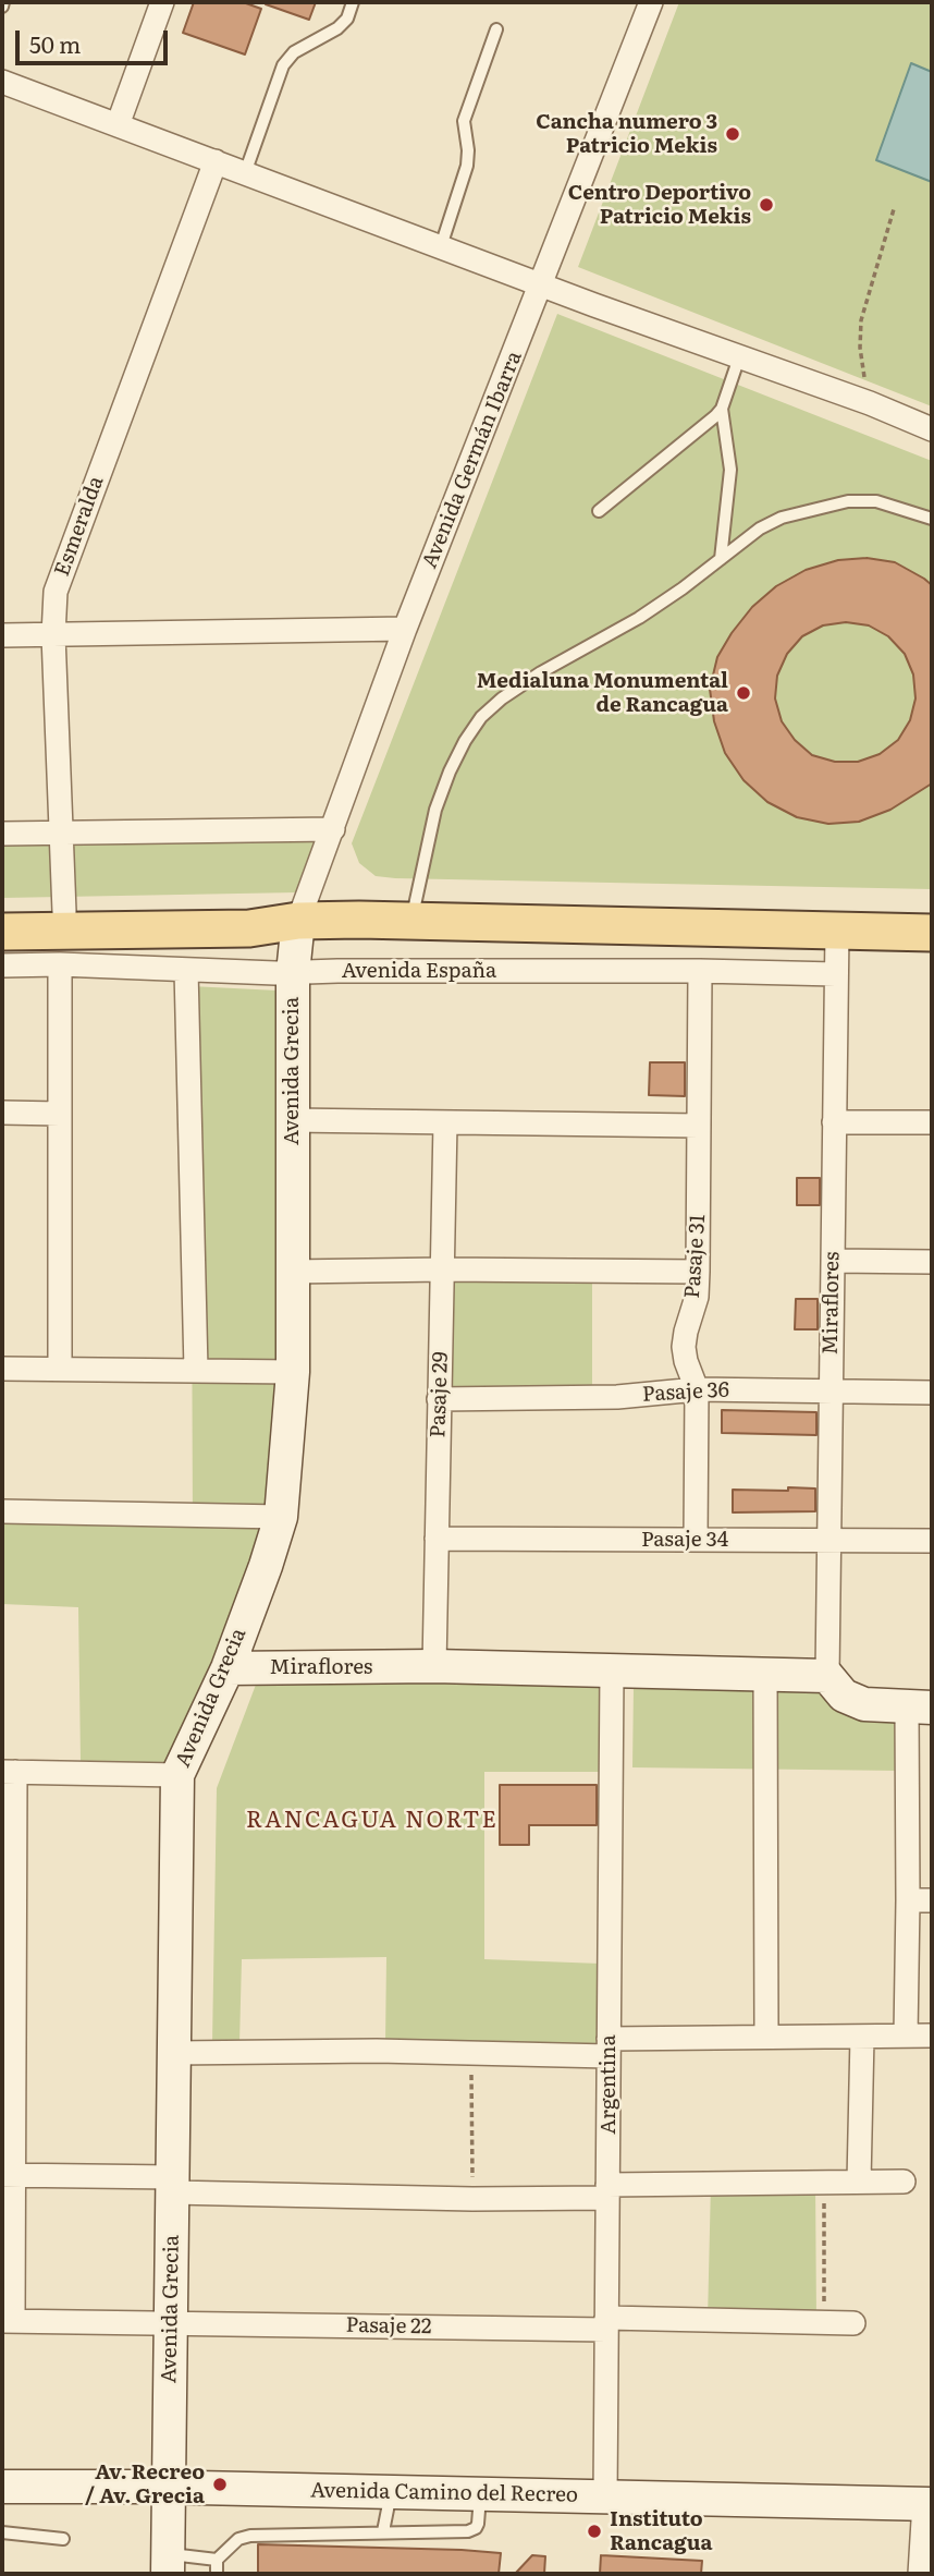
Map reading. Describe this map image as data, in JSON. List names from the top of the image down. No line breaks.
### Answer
{"streets":{"street":["Avenida Germán Ibarra","Esmeralda","Avenida España","Avenida Grecia","Pasaje 31","Miraflores","Pasaje 36","Pasaje 29","Pasaje 34","Argentina","Pasaje 22","Avenida Camino del Recreo"]},"crossings":[["Avenida Germán Ibarra","Avenida Grecia"],["Avenida España","Avenida Grecia"],["Avenida España","Pasaje 31"],["Avenida España","Miraflores"],["Avenida Grecia","Miraflores"],["Avenida Grecia","Pasaje 22"],["Avenida Grecia","Avenida Camino del Recreo"],["Pasaje 31","Pasaje 36"],["Pasaje 31","Pasaje 34"],["Miraflores","Pasaje 36"],["Miraflores","Pasaje 29"],["Miraflores","Pasaje 34"],["Miraflores","Argentina"],["Pasaje 36","Pasaje 29"],["Pasaje 29","Pasaje 34"],["Argentina","Pasaje 22"],["Argentina","Avenida Camino del Recreo"]],"districts":["RANCAGUA NORTE"],"places":["Cancha numero 3 Patricio Mekis","Centro Deportivo Patricio Mekis","Medialuna Monumental de Rancagua","Av. Recreo / Av. Grecia","Instituto Rancagua"],"scale_bar":"50 m"}
